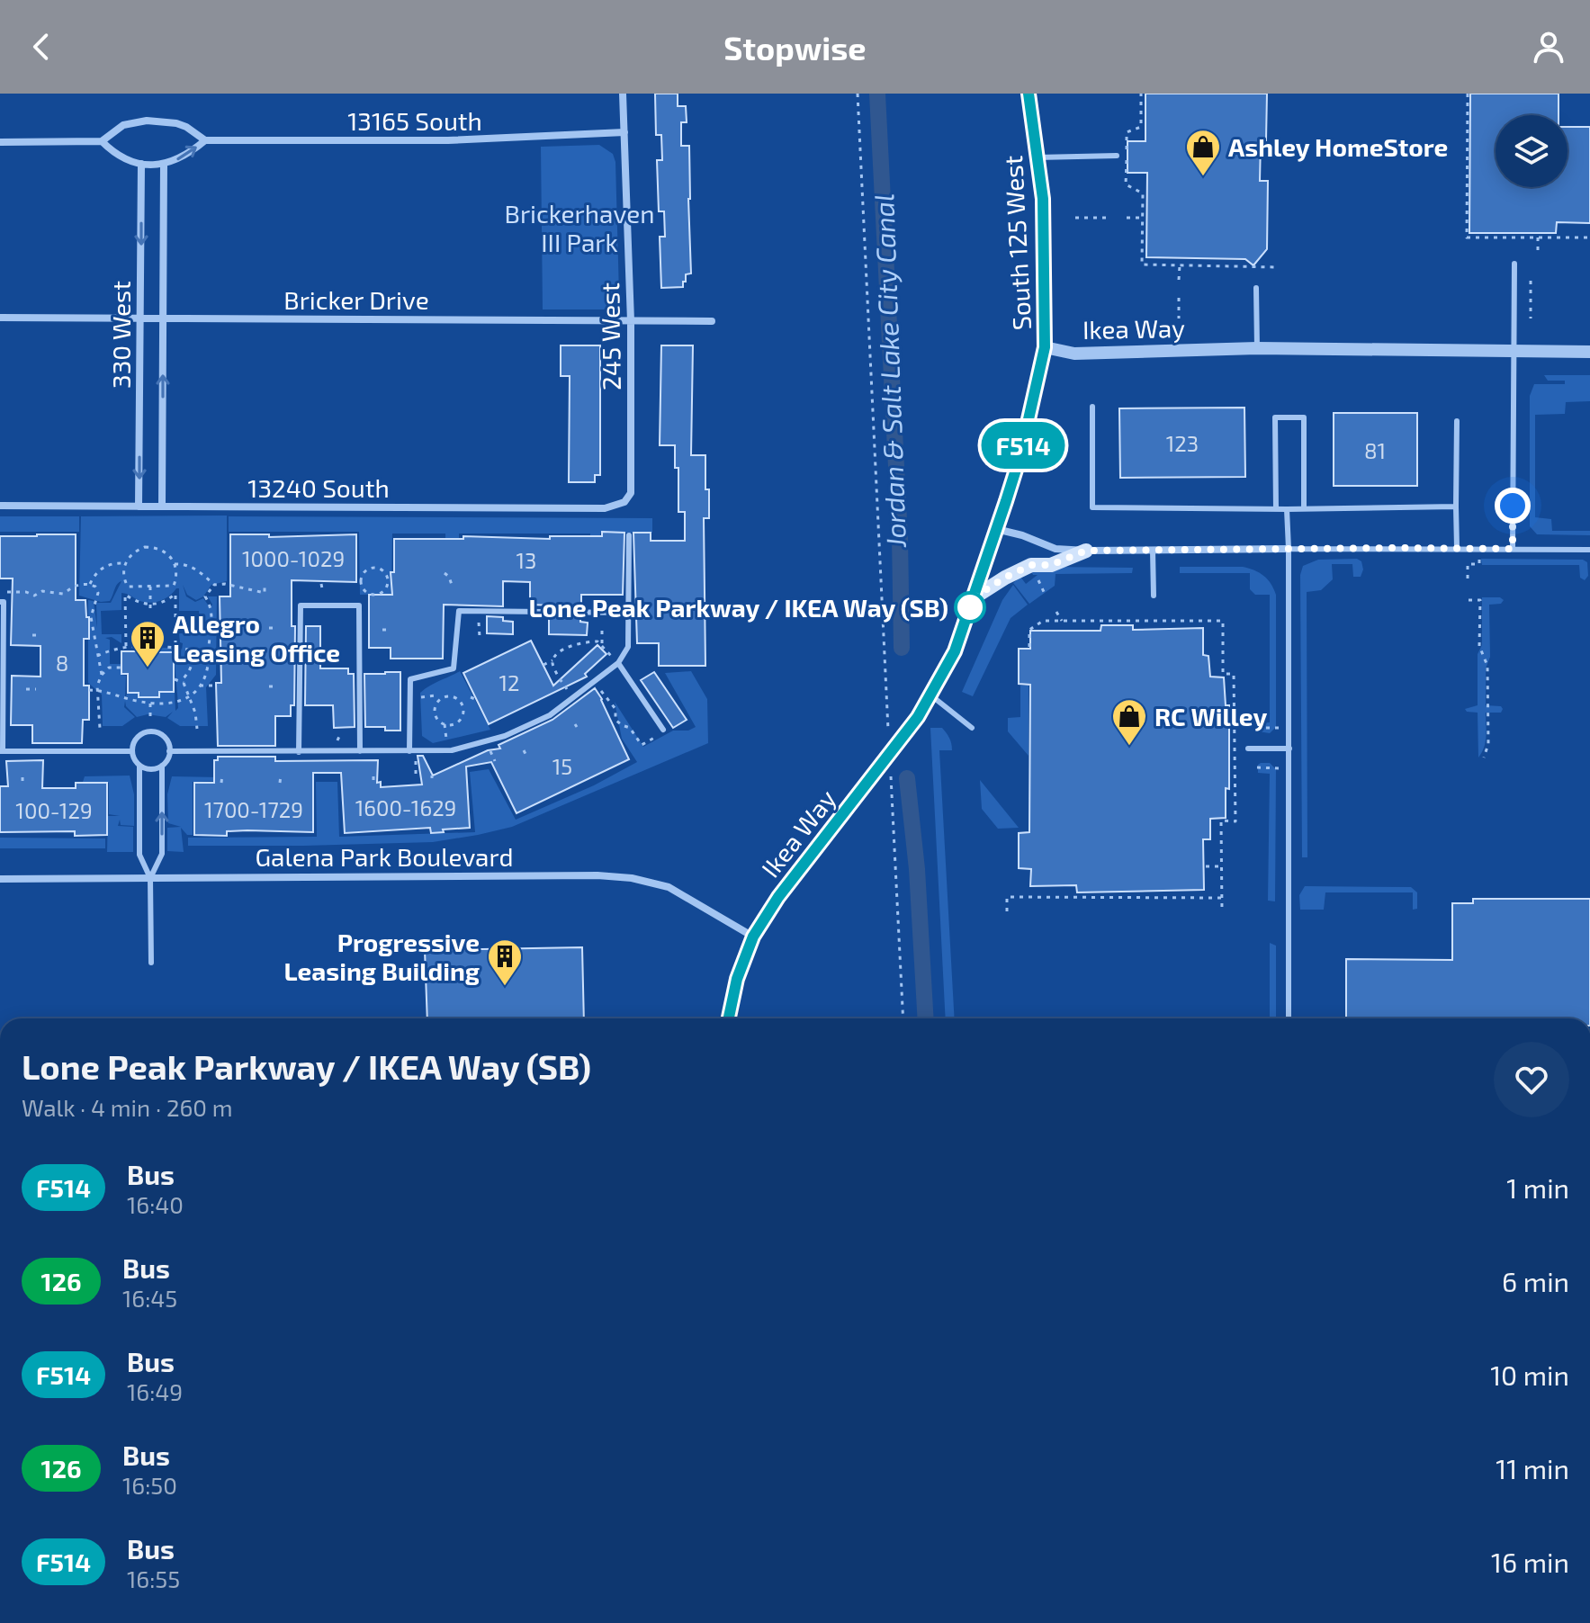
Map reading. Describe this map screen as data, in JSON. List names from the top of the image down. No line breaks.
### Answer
{"streets":{"main road":["South 125 West","Ikea Way"],"street":["13165 South","Bricker Drive","330 West","245 West","13240 South","Galena Park Boulevard"]},"crossings":[["13165 South","245 West"],["South 125 West","Ikea Way"],["Bricker Drive","330 West"],["Bricker Drive","245 West"],["Ikea Way","Galena Park Boulevard"],["330 West","13240 South"],["245 West","13240 South"]],"water":["Jordan & Salt Lake City Canal"],"parks":["Brickerhaven III Park"],"places":{"shop":["Ashley HomeStore","RC Willey"],"other":["Lone Peak Parkway / IKEA Way (SB)"],"building":["Allegro Leasing Office","Progressive Leasing Building"]},"lines":["bus line F514"],"house_numbers":["123","81","1000-1029","13","8","12","15","1600-1629","1700-1729","100-129"],"page":{"header":"Stopwise","on_map":"F514","heading":["Lone Peak Parkway / IKEA Way (SB)","Walk · 4 min · 260 m"],"list":[{"mark":"F514","name":"Bus","note":"16:40","value":"1 min"},{"mark":"126","name":"Bus","note":"16:45","value":"6 min"},{"mark":"F514","name":"Bus","note":"16:49","value":"10 min"},{"mark":"126","name":"Bus","note":"16:50","value":"11 min"},{"mark":"F514","name":"Bus","note":"16:55","value":"16 min"}]}}
